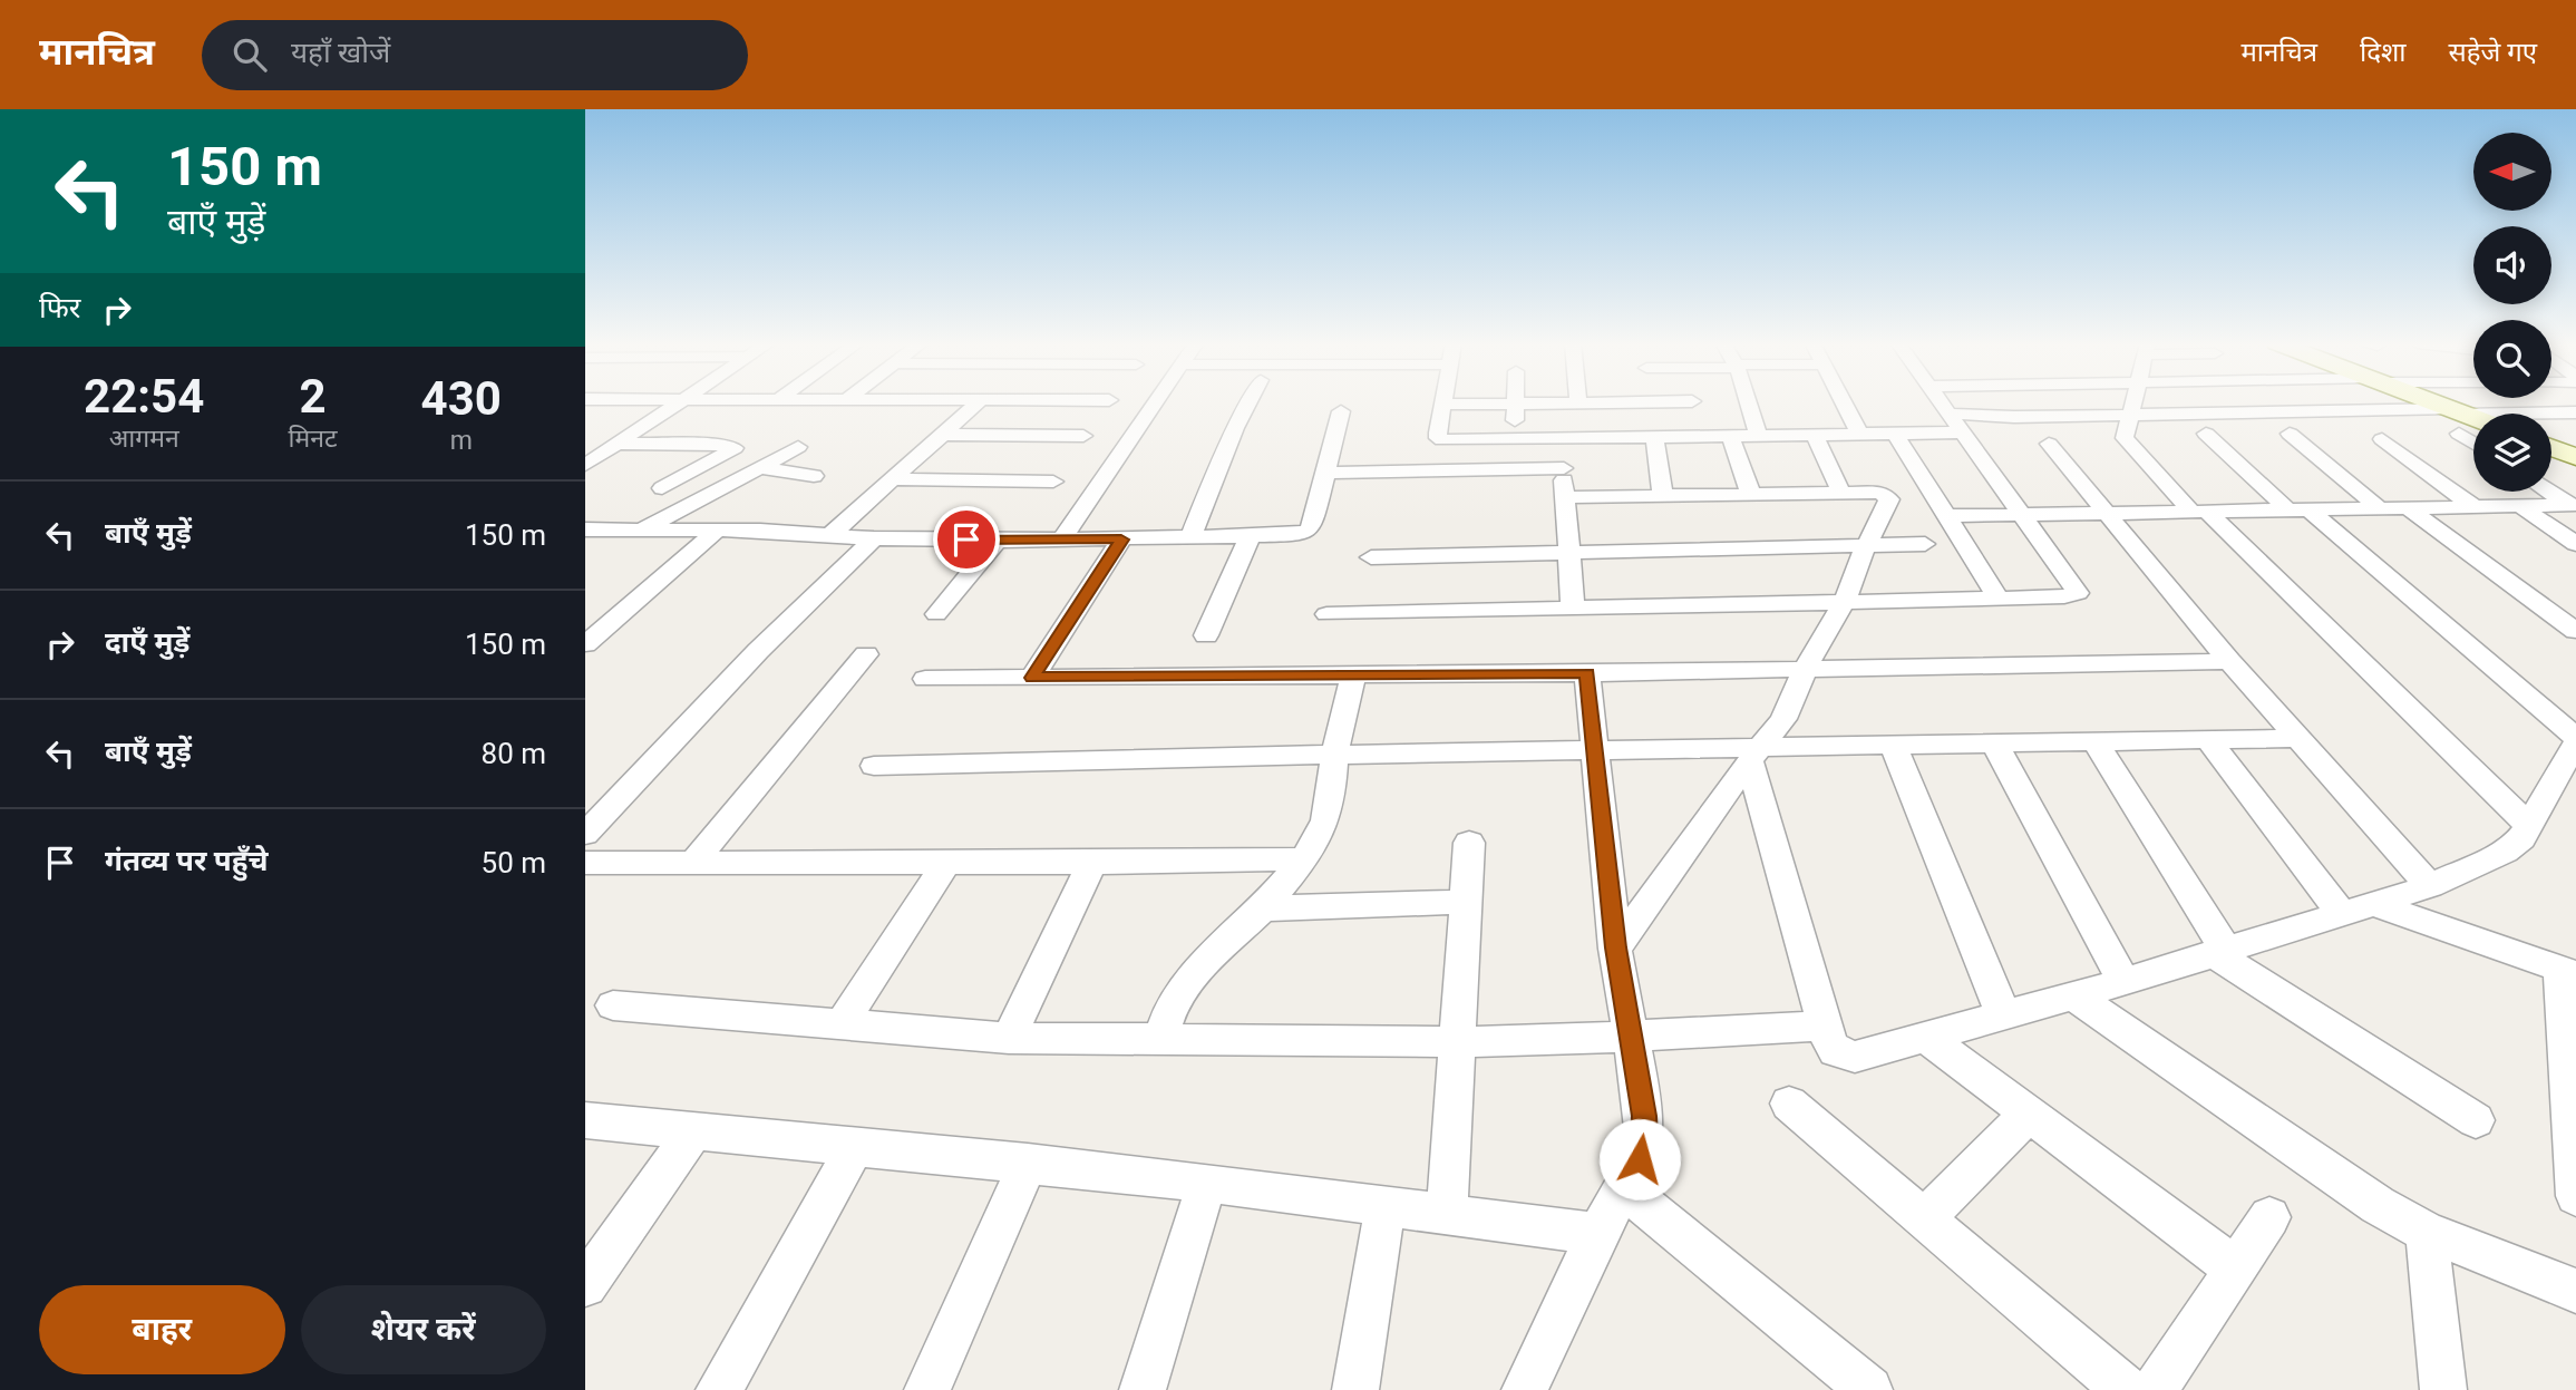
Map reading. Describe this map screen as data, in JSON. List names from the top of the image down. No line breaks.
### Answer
{"north":"left","page":{"header":"मानचित्र","search":"यहाँ खोजें","nav":["मानचित्र","दिशा","सहेजे गए"],"turn":["150 m","बाएँ मुड़ें"],"then":"फिर","eta":["22:54","आगमन","2","मिनट","430","m"],"list":[{"name":"बाएँ मुड़ें","value":"150 m"},{"name":"दाएँ मुड़ें","value":"150 m"},{"name":"बाएँ मुड़ें","value":"80 m"},{"name":"गंतव्य पर पहुँचे","value":"50 m"}],"buttons":["बाहर","शेयर करें"]}}
